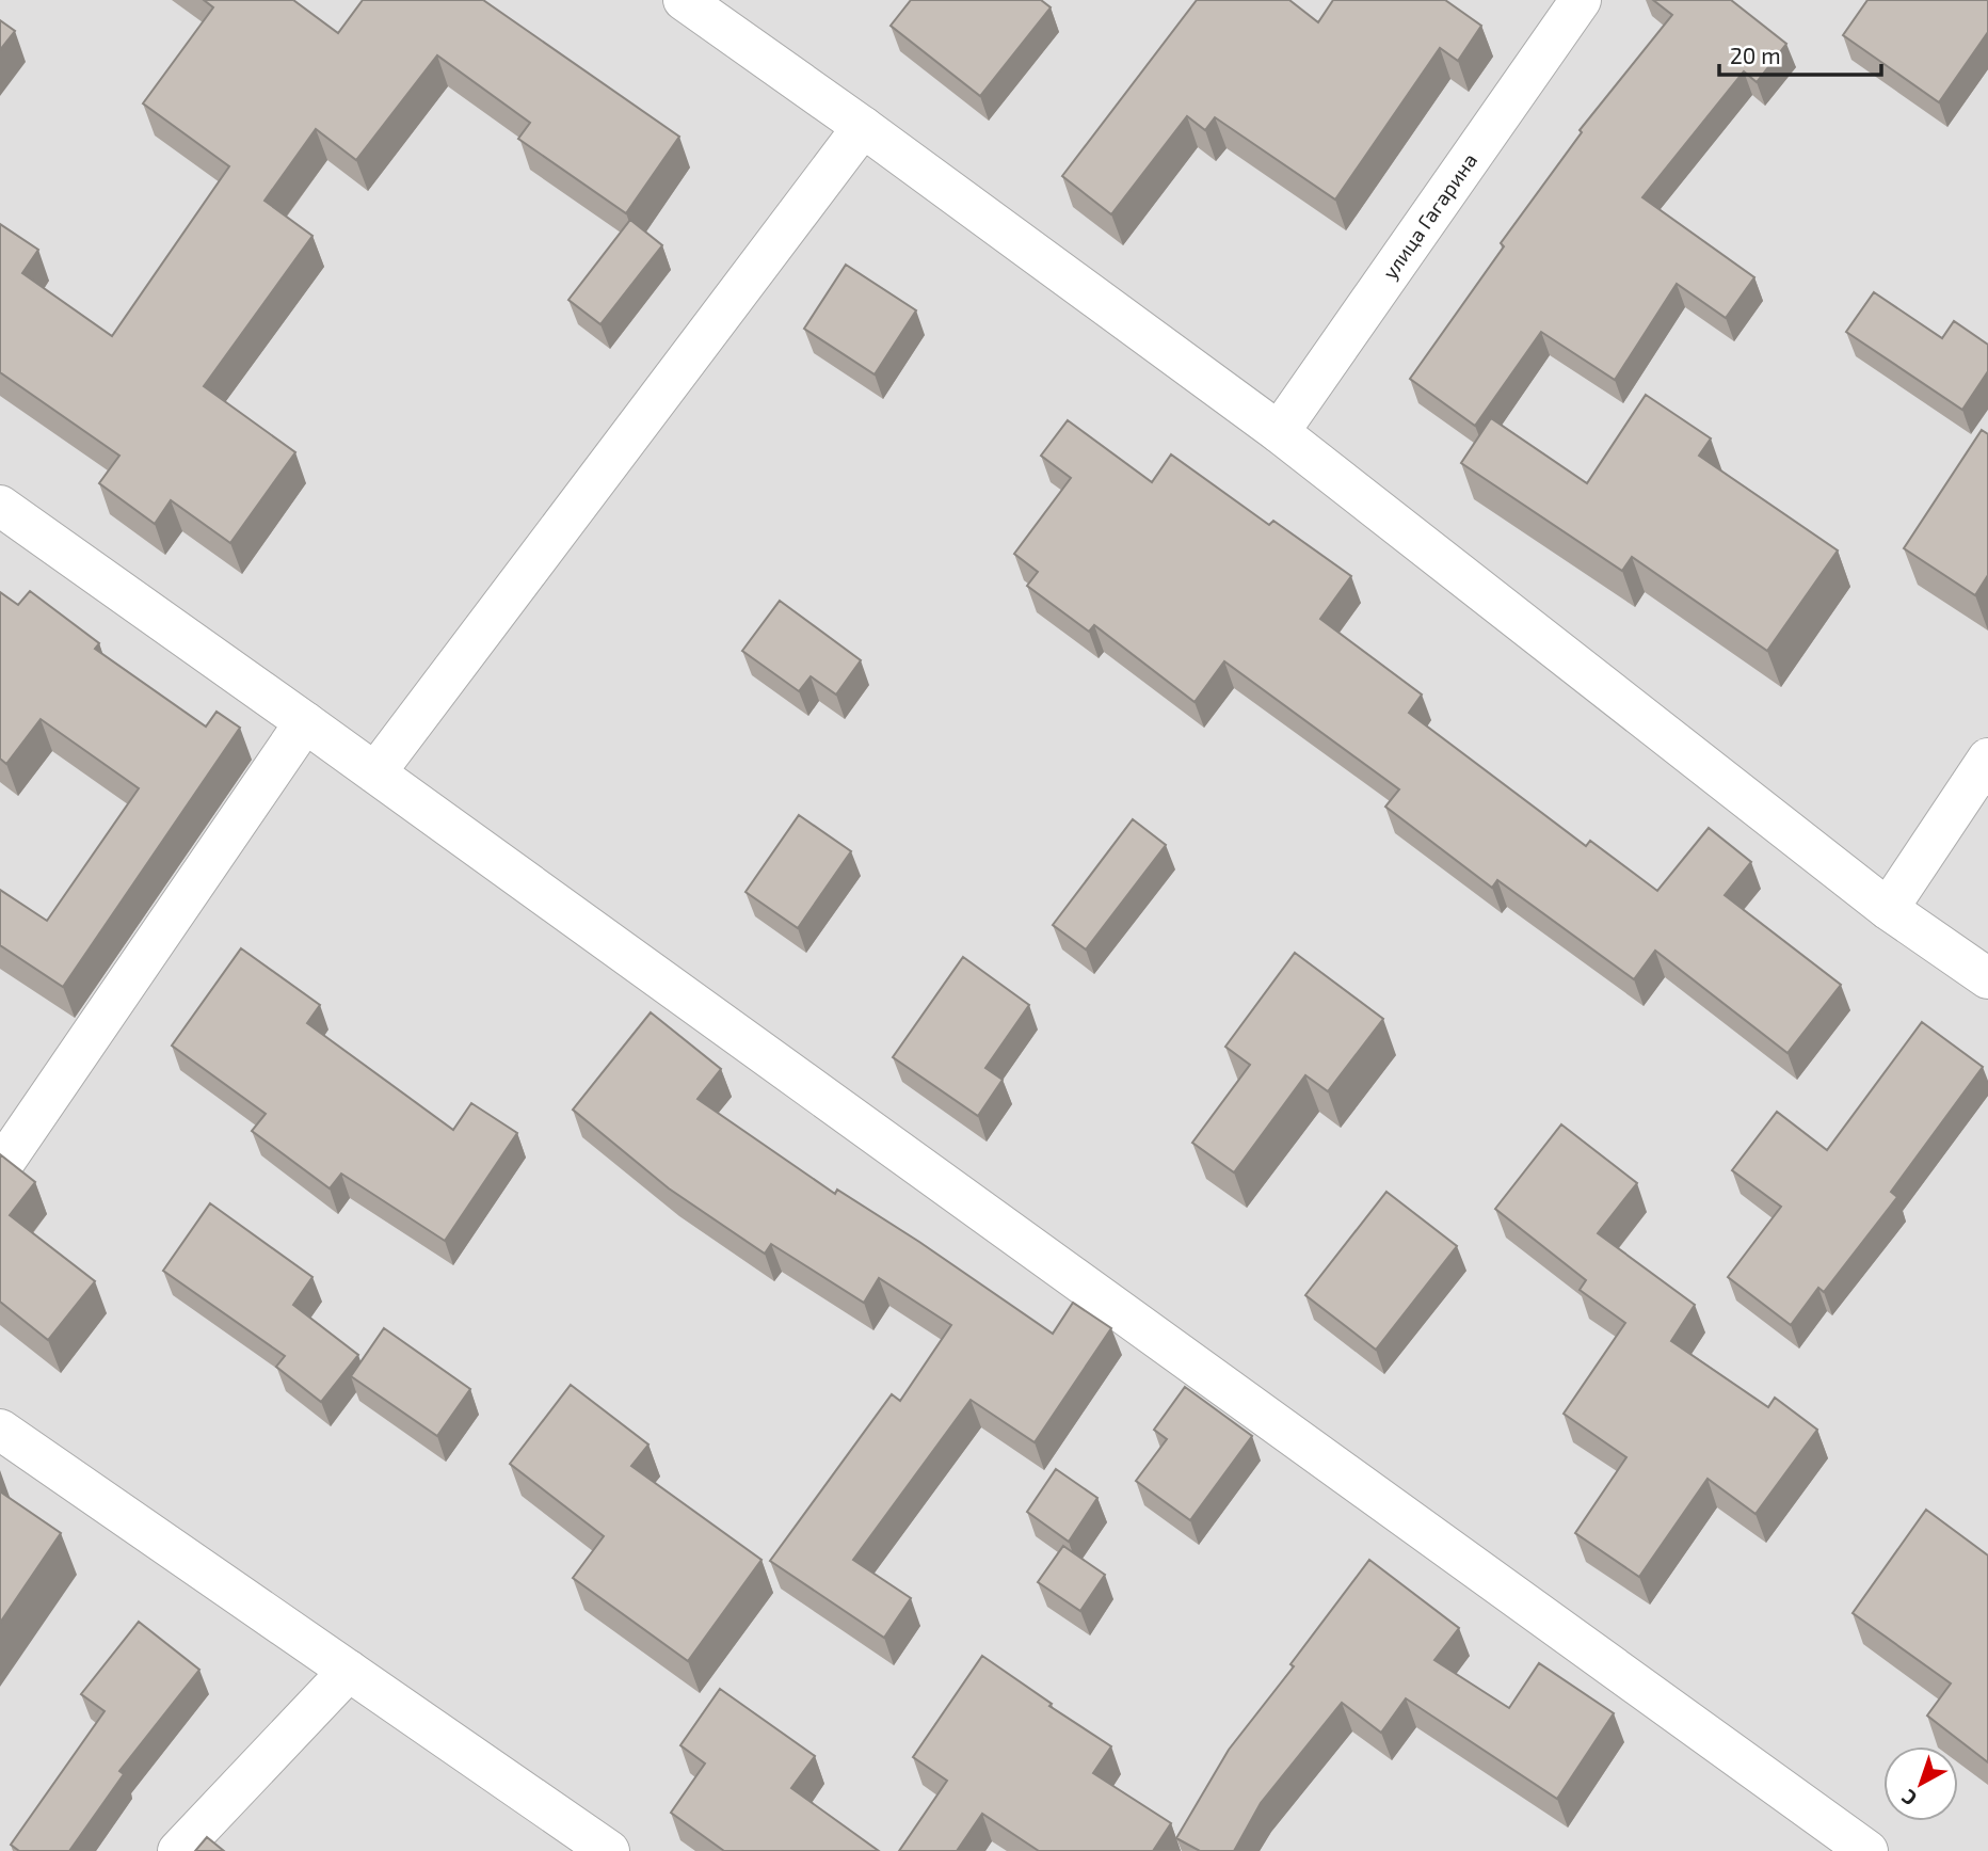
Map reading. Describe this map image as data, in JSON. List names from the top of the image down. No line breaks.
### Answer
{"streets":{"street":["улица Гагарина"]},"scale_bar":"20 m","north":"bottom left"}
